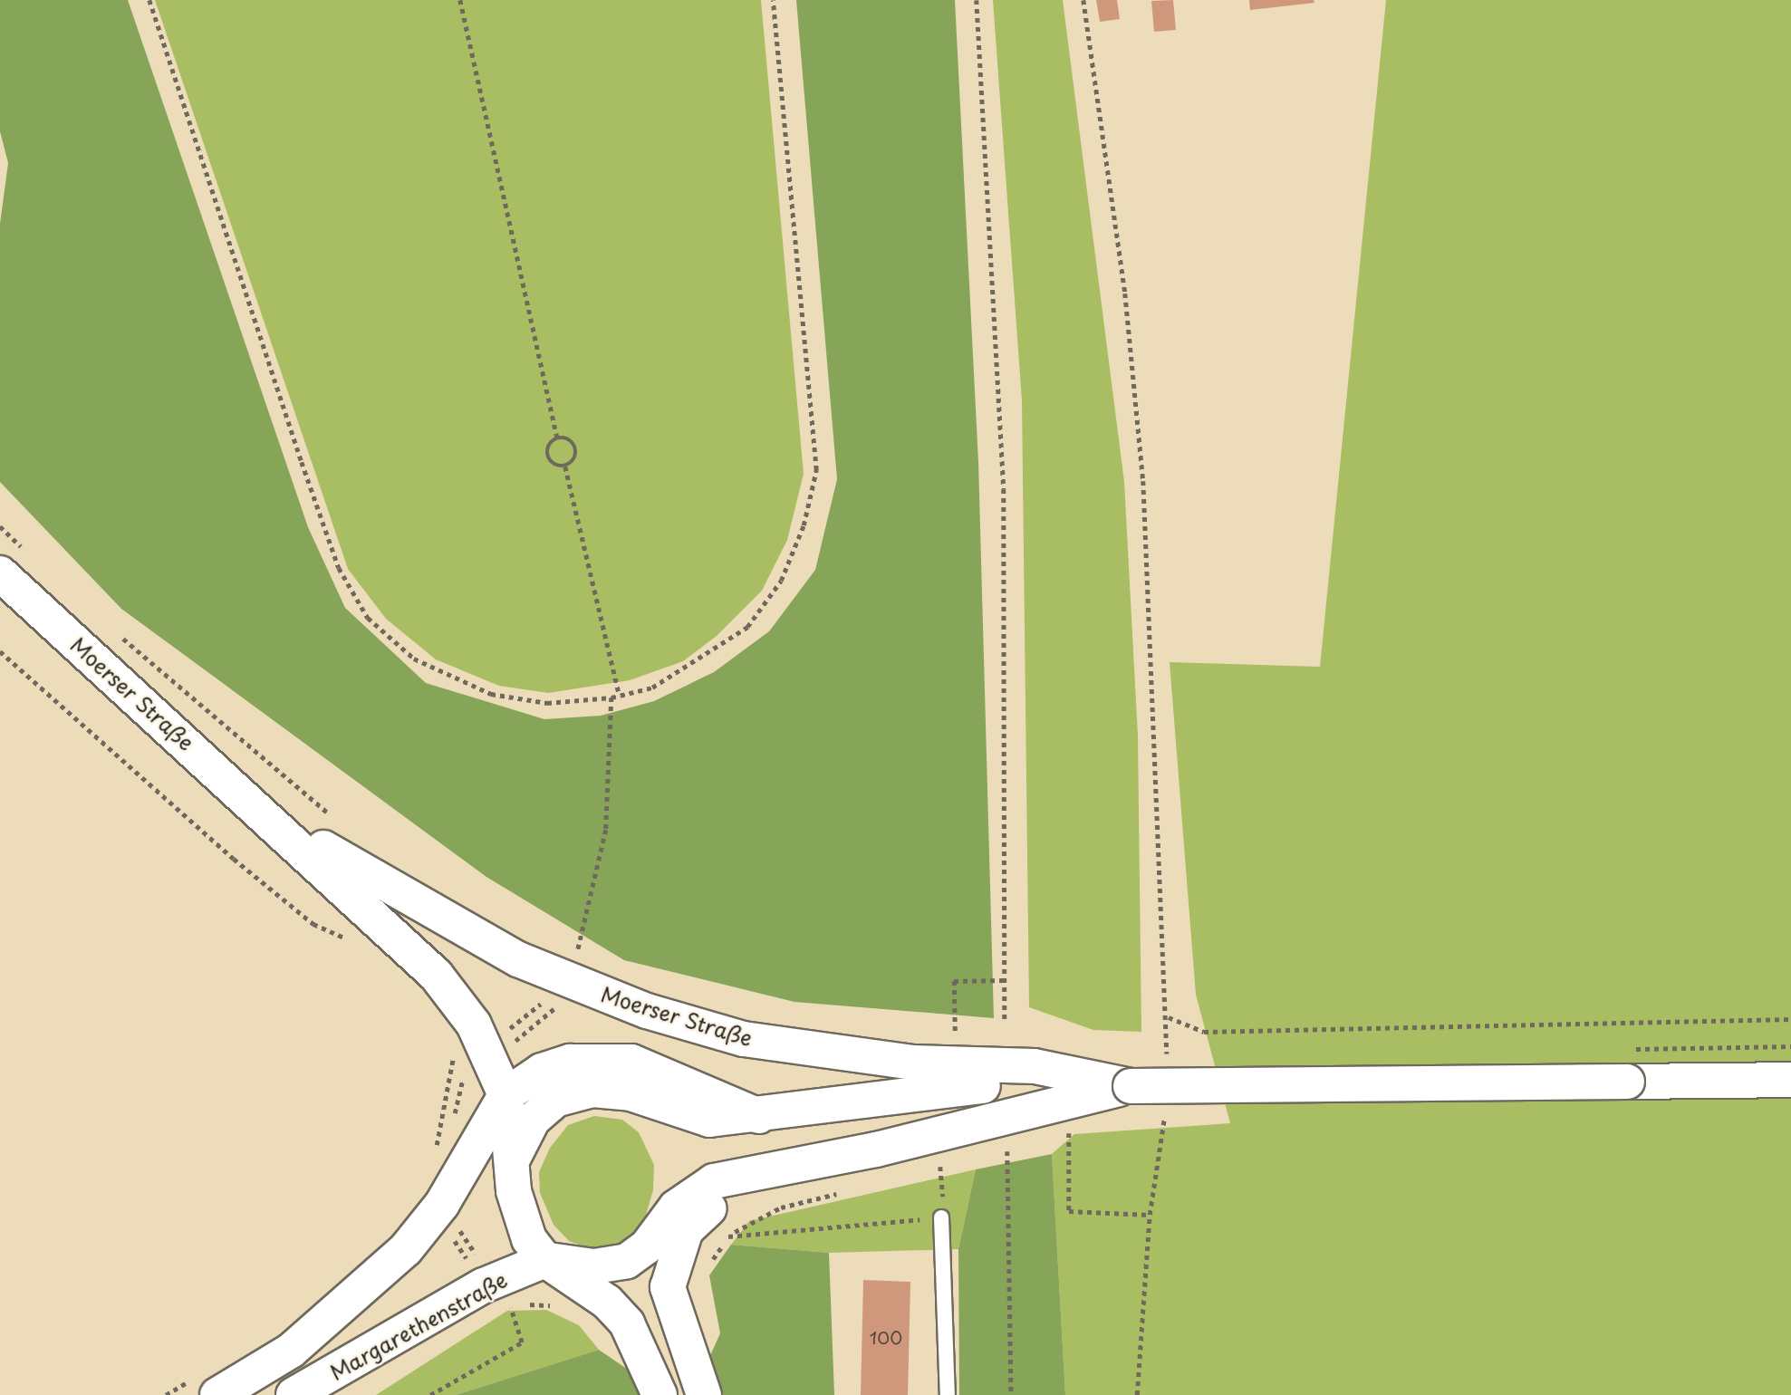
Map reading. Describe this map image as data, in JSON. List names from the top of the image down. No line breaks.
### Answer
{"streets":{"main road":["Moerser Straße","Margarethenstraße"]},"crossings":[["Moerser Straße","Margarethenstraße"]],"house_numbers":["100"]}
